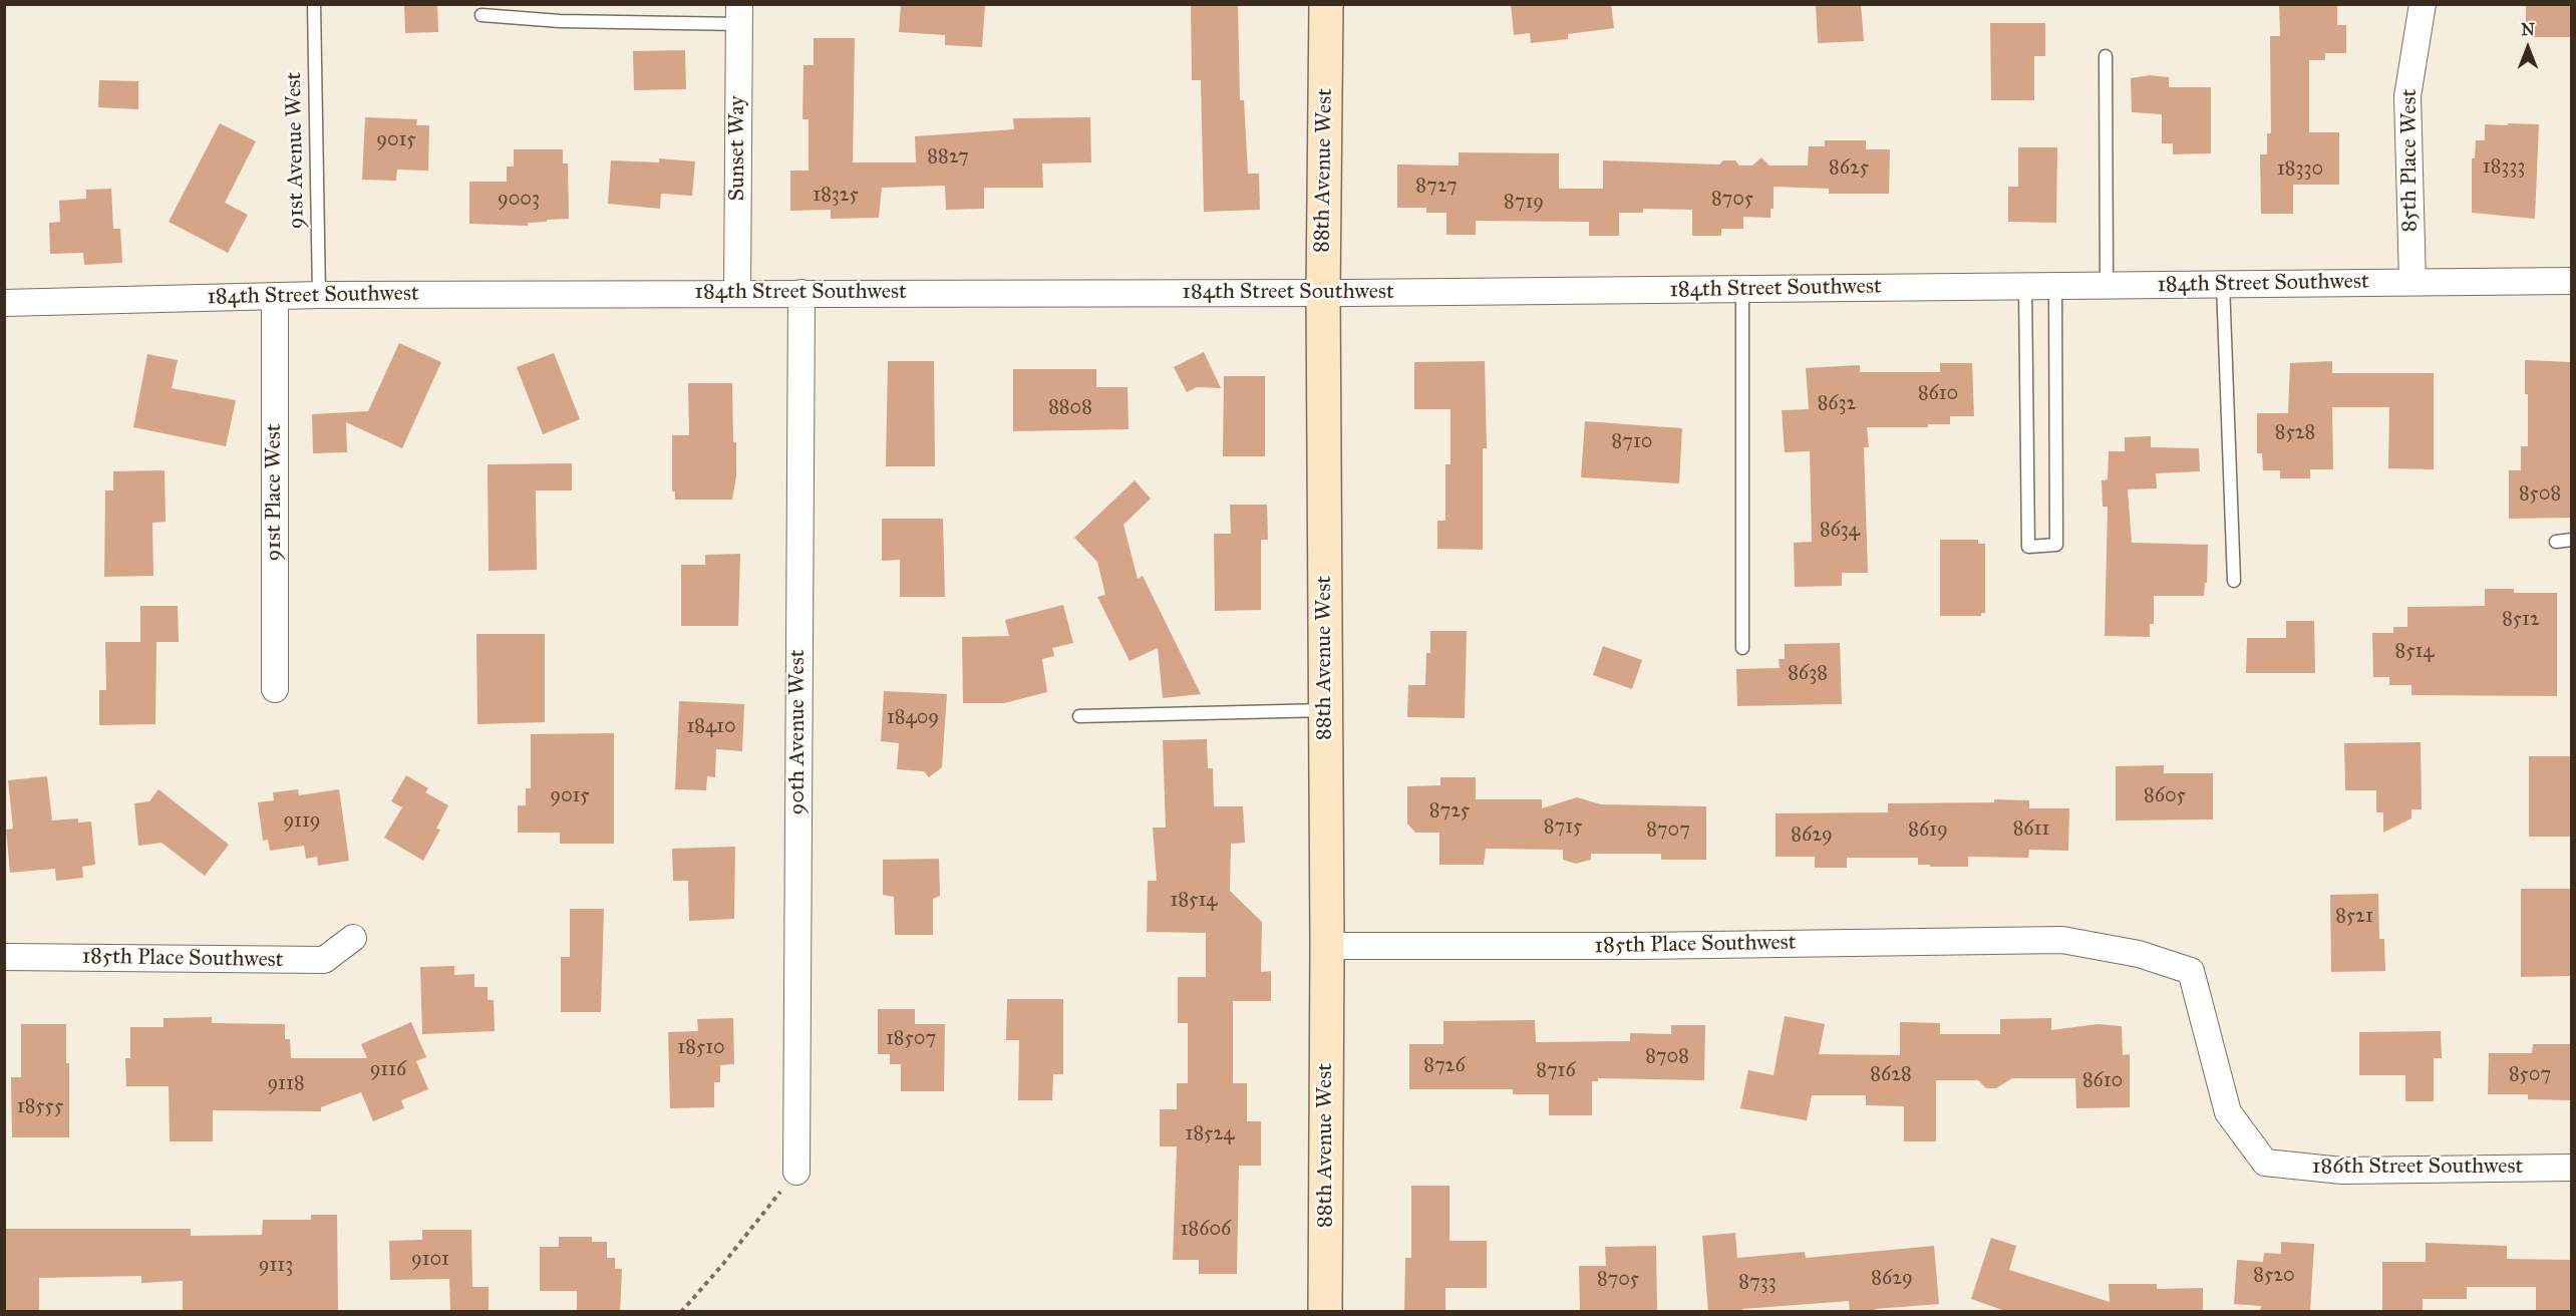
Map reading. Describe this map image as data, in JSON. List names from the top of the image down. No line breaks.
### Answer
{"streets":{"street":["Sunset Way","85th Place West","88th Avenue West","184th Street Southwest","91st Place West","90th Avenue West","185th Place Southwest","186th Street Southwest"],"lane":["91st Avenue West"]},"crossings":[["Sunset Way","184th Street Southwest"],["91st Avenue West","184th Street Southwest"],["85th Place West","184th Street Southwest"],["88th Avenue West","184th Street Southwest"],["88th Avenue West","185th Place Southwest"],["184th Street Southwest","91st Place West"],["184th Street Southwest","90th Avenue West"],["185th Place Southwest","186th Street Southwest"]],"house_numbers":["9015","8827","18333","8625","18330","8727","18325","9003","8705","8719","8610","8632","8808","8528","8710","8508","8634","8512","8514","8638","18409","18410","9015","8605","8725","9119","8715","8611","8707","8619","8629","18514","8521","18507","18510","8708","8726","9116","8716","8628","8507","8610","9118","18555","18524","18606","9101","9113","8520","8629","8705","8733"],"north":"top"}
